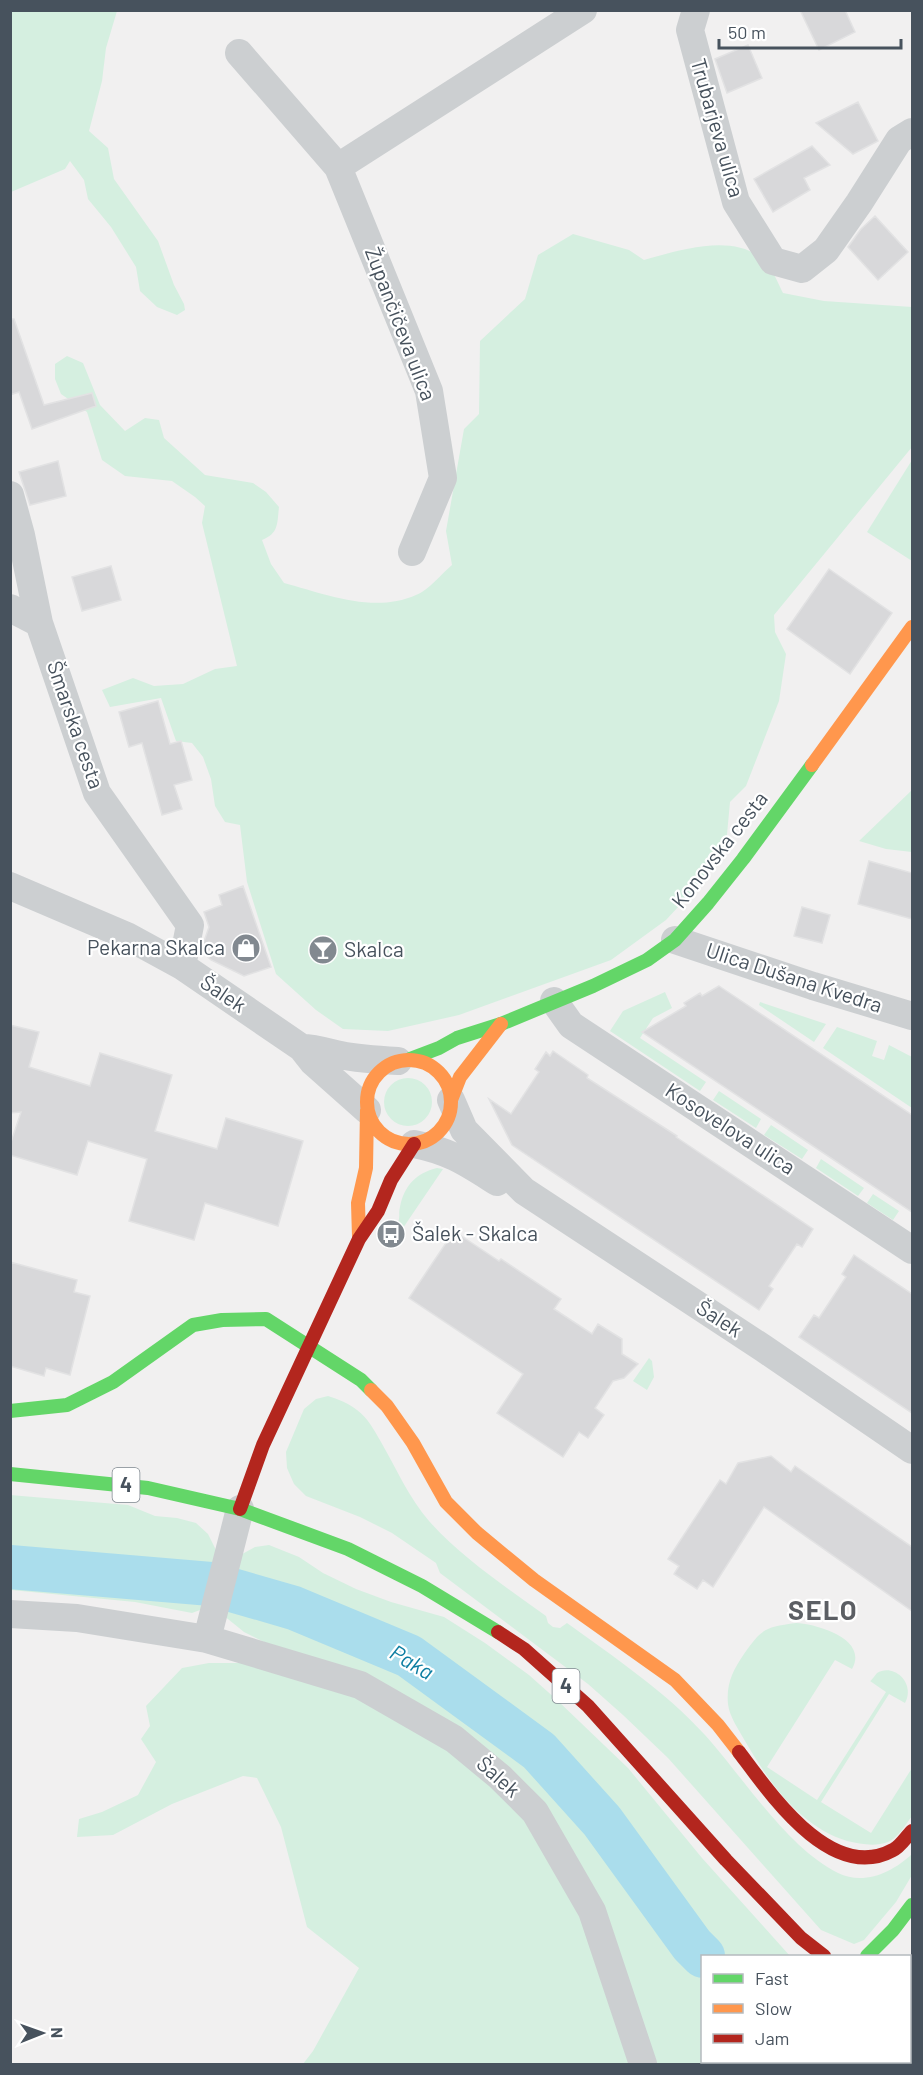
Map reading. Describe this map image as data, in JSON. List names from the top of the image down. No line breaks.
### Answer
{"streets":{"street":["Trubarjeva ulica","Župančičeva ulica","Šmarska cesta","Konovska cesta","Ulica Dušana Kvedra","Šalek","Kosovelova ulica","4"]},"crossings":[["Šmarska cesta","Šalek"],["Konovska cesta","Ulica Dušana Kvedra"],["Konovska cesta","Šalek"],["Konovska cesta","Kosovelova ulica"]],"districts":["SELO"],"water":["Paka"],"places":{"shop":["Pekarna Skalca"],"bar":["Skalca"],"bus stop":["Šalek - Skalca"]},"legend":["Fast","Slow","Jam"],"scale_bar":"50 m","north":"right"}
